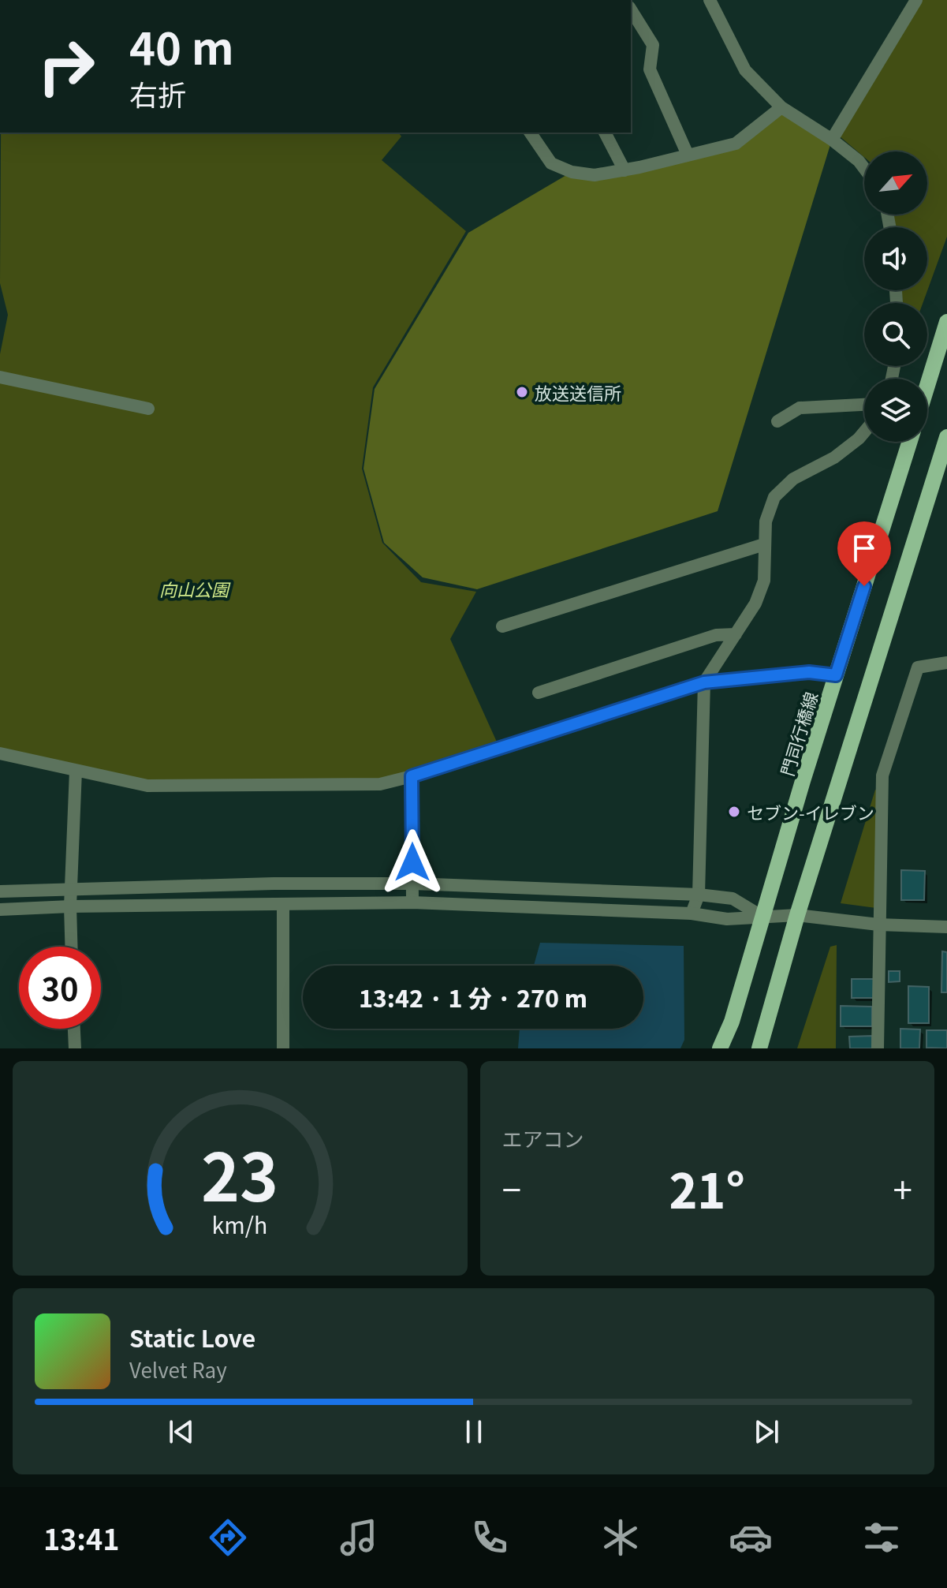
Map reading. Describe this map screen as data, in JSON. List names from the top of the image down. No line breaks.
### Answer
{"streets":{"main road":["門司行橋線"]},"parks":["向山公園"],"places":["放送送信所","セブン-イレブン"],"north":"top right","page":{"turn":["40 m","右折"],"limit":"30","trip":"13:42 · 1 分 · 270 m","tile":"エアコン","heat":["−","21°","+"],"song":["Static Love","Velvet Ray"],"tabs":"13:41","gauge":["23","km/h"]}}
